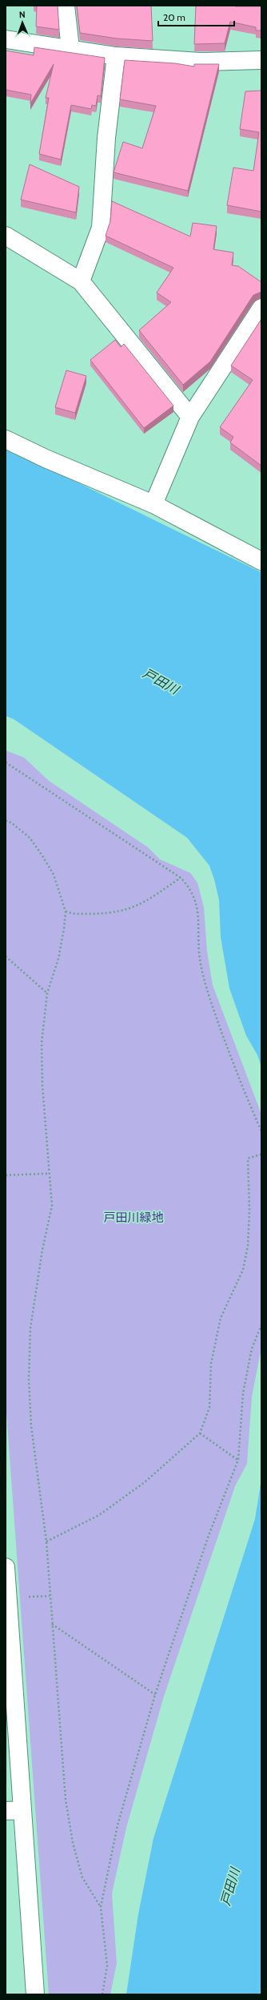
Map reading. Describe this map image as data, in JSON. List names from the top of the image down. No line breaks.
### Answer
{"water":["戸田川"],"parks":["戸田川緑地"],"scale_bar":"20 m","north":"top"}
